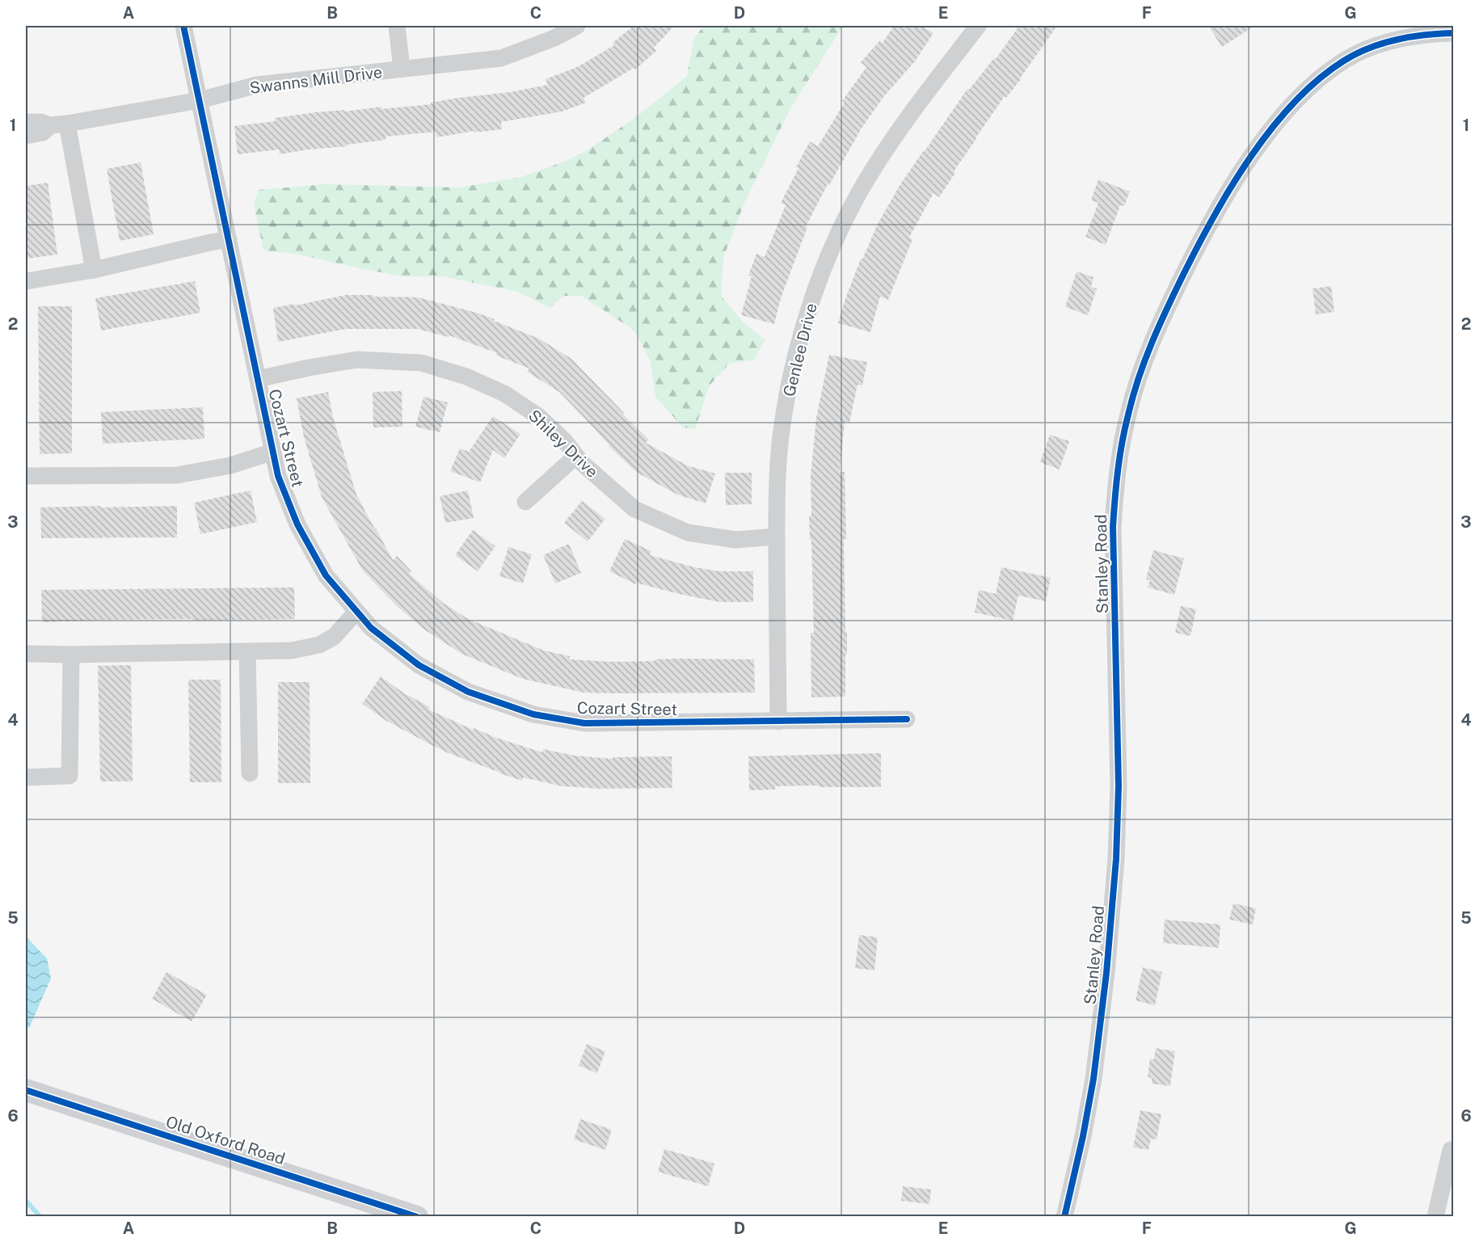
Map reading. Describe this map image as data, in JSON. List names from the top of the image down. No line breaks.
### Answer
{"streets":{"street":["Swanns Mill Drive","Genlee Drive","Cozart Street","Shiley Drive","Stanley Road","Old Oxford Road"]},"crossings":[["Swanns Mill Drive","Cozart Street"],["Genlee Drive","Cozart Street"],["Genlee Drive","Shiley Drive"],["Cozart Street","Shiley Drive"]],"grid":{"columns":["A","B","C","D","E","F","G"],"rows":["1","2","3","4","5","6"]}}
